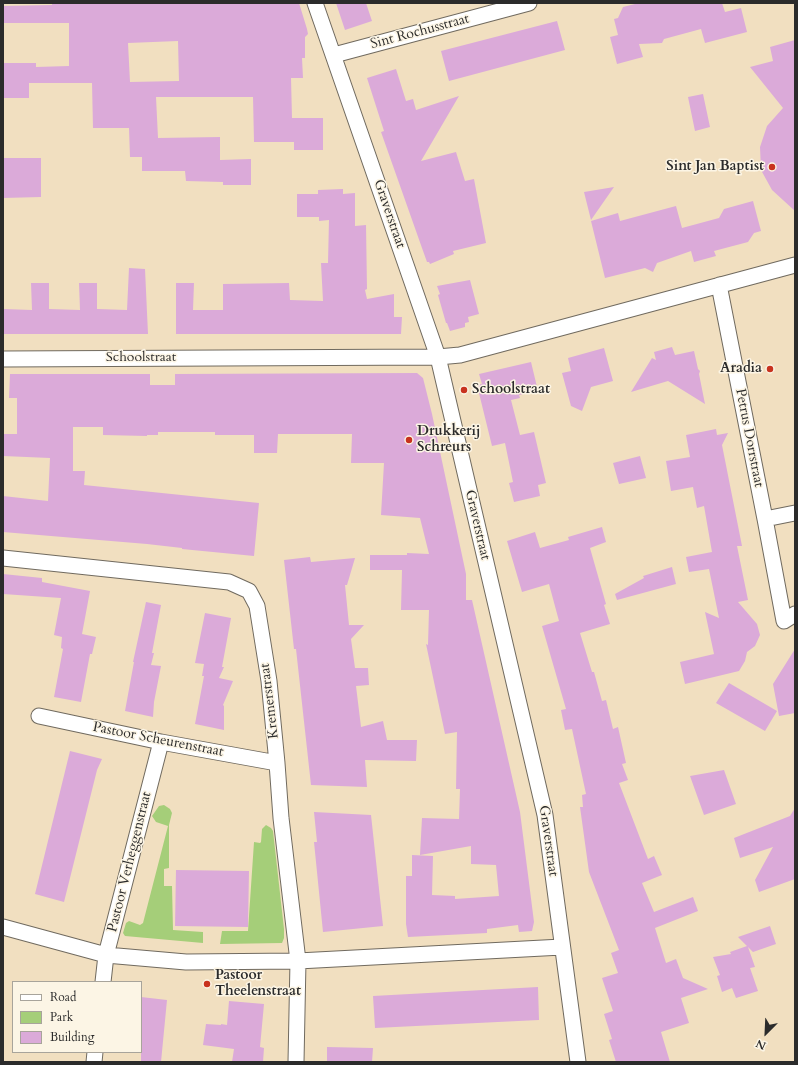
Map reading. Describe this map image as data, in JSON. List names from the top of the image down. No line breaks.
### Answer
{"streets":{"street":["Sint Rochusstraat","Graverstraat","Schoolstraat","Petrus Dorrstraat","Kremerstraat","Pastoor Scheurenstraat","Pastoor Verheggenstraat"]},"crossings":[["Sint Rochusstraat","Graverstraat"],["Graverstraat","Schoolstraat"],["Schoolstraat","Petrus Dorrstraat"],["Kremerstraat","Pastoor Scheurenstraat"],["Pastoor Scheurenstraat","Pastoor Verheggenstraat"]],"places":["Sint Jan Baptist","Aradia","Schoolstraat","Drukkerij Schreurs","Pastoor Theelenstraat"],"legend":["Road","Park","Building"],"north":"bottom left"}
